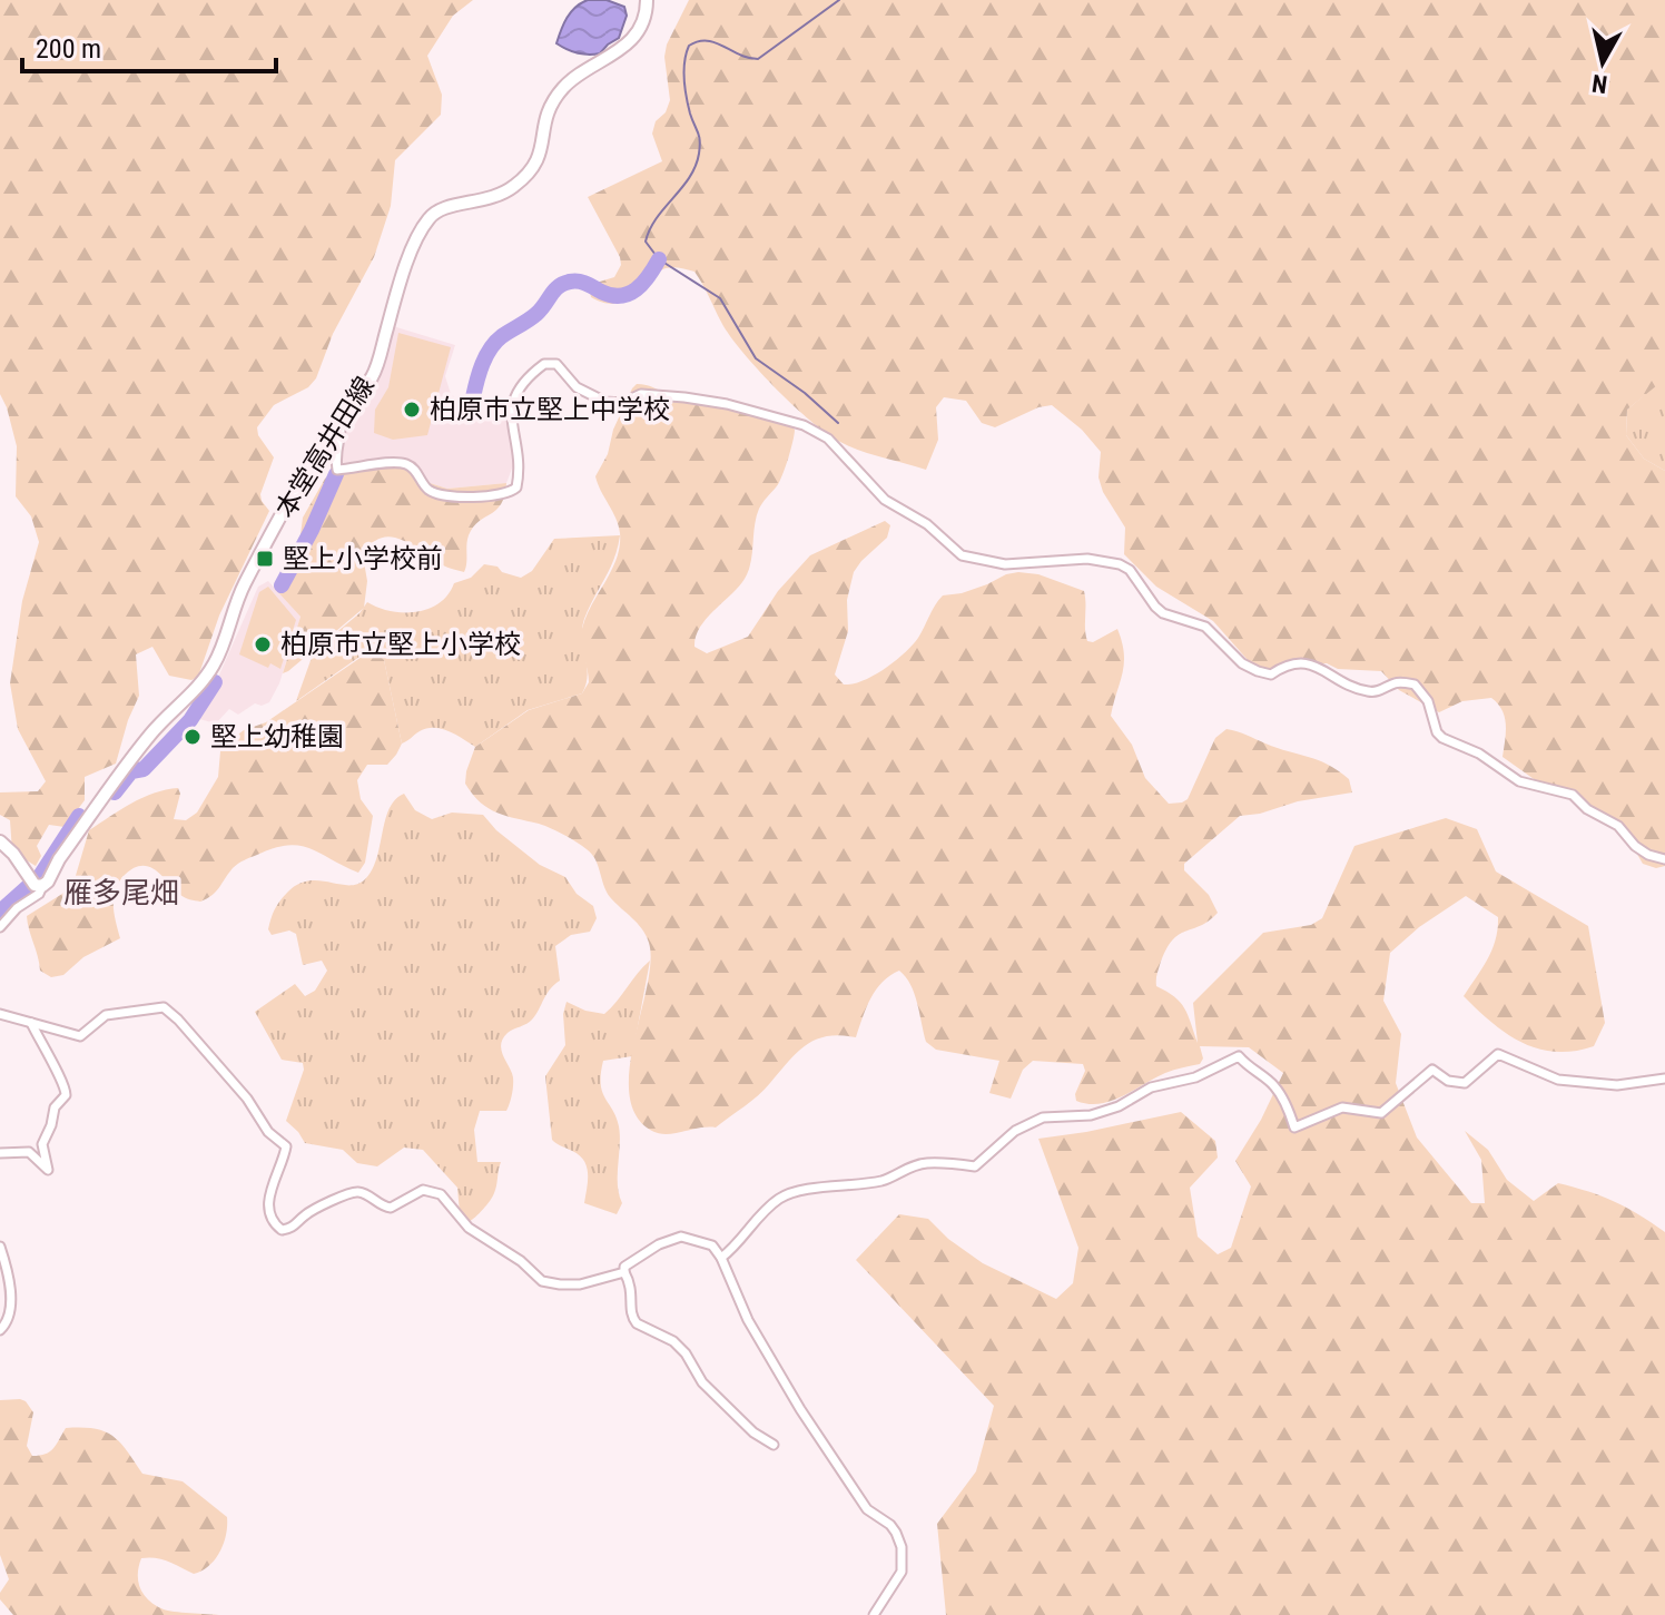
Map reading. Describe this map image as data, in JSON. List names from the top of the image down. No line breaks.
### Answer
{"streets":{"main road":["本堂高井田線"]},"districts":["雁多尾畑"],"places":{"other":["柏原市立堅上中学校","柏原市立堅上小学校","堅上幼稚園"],"transit":["堅上小学校前"]},"scale_bar":"200 m","north":"bottom"}
